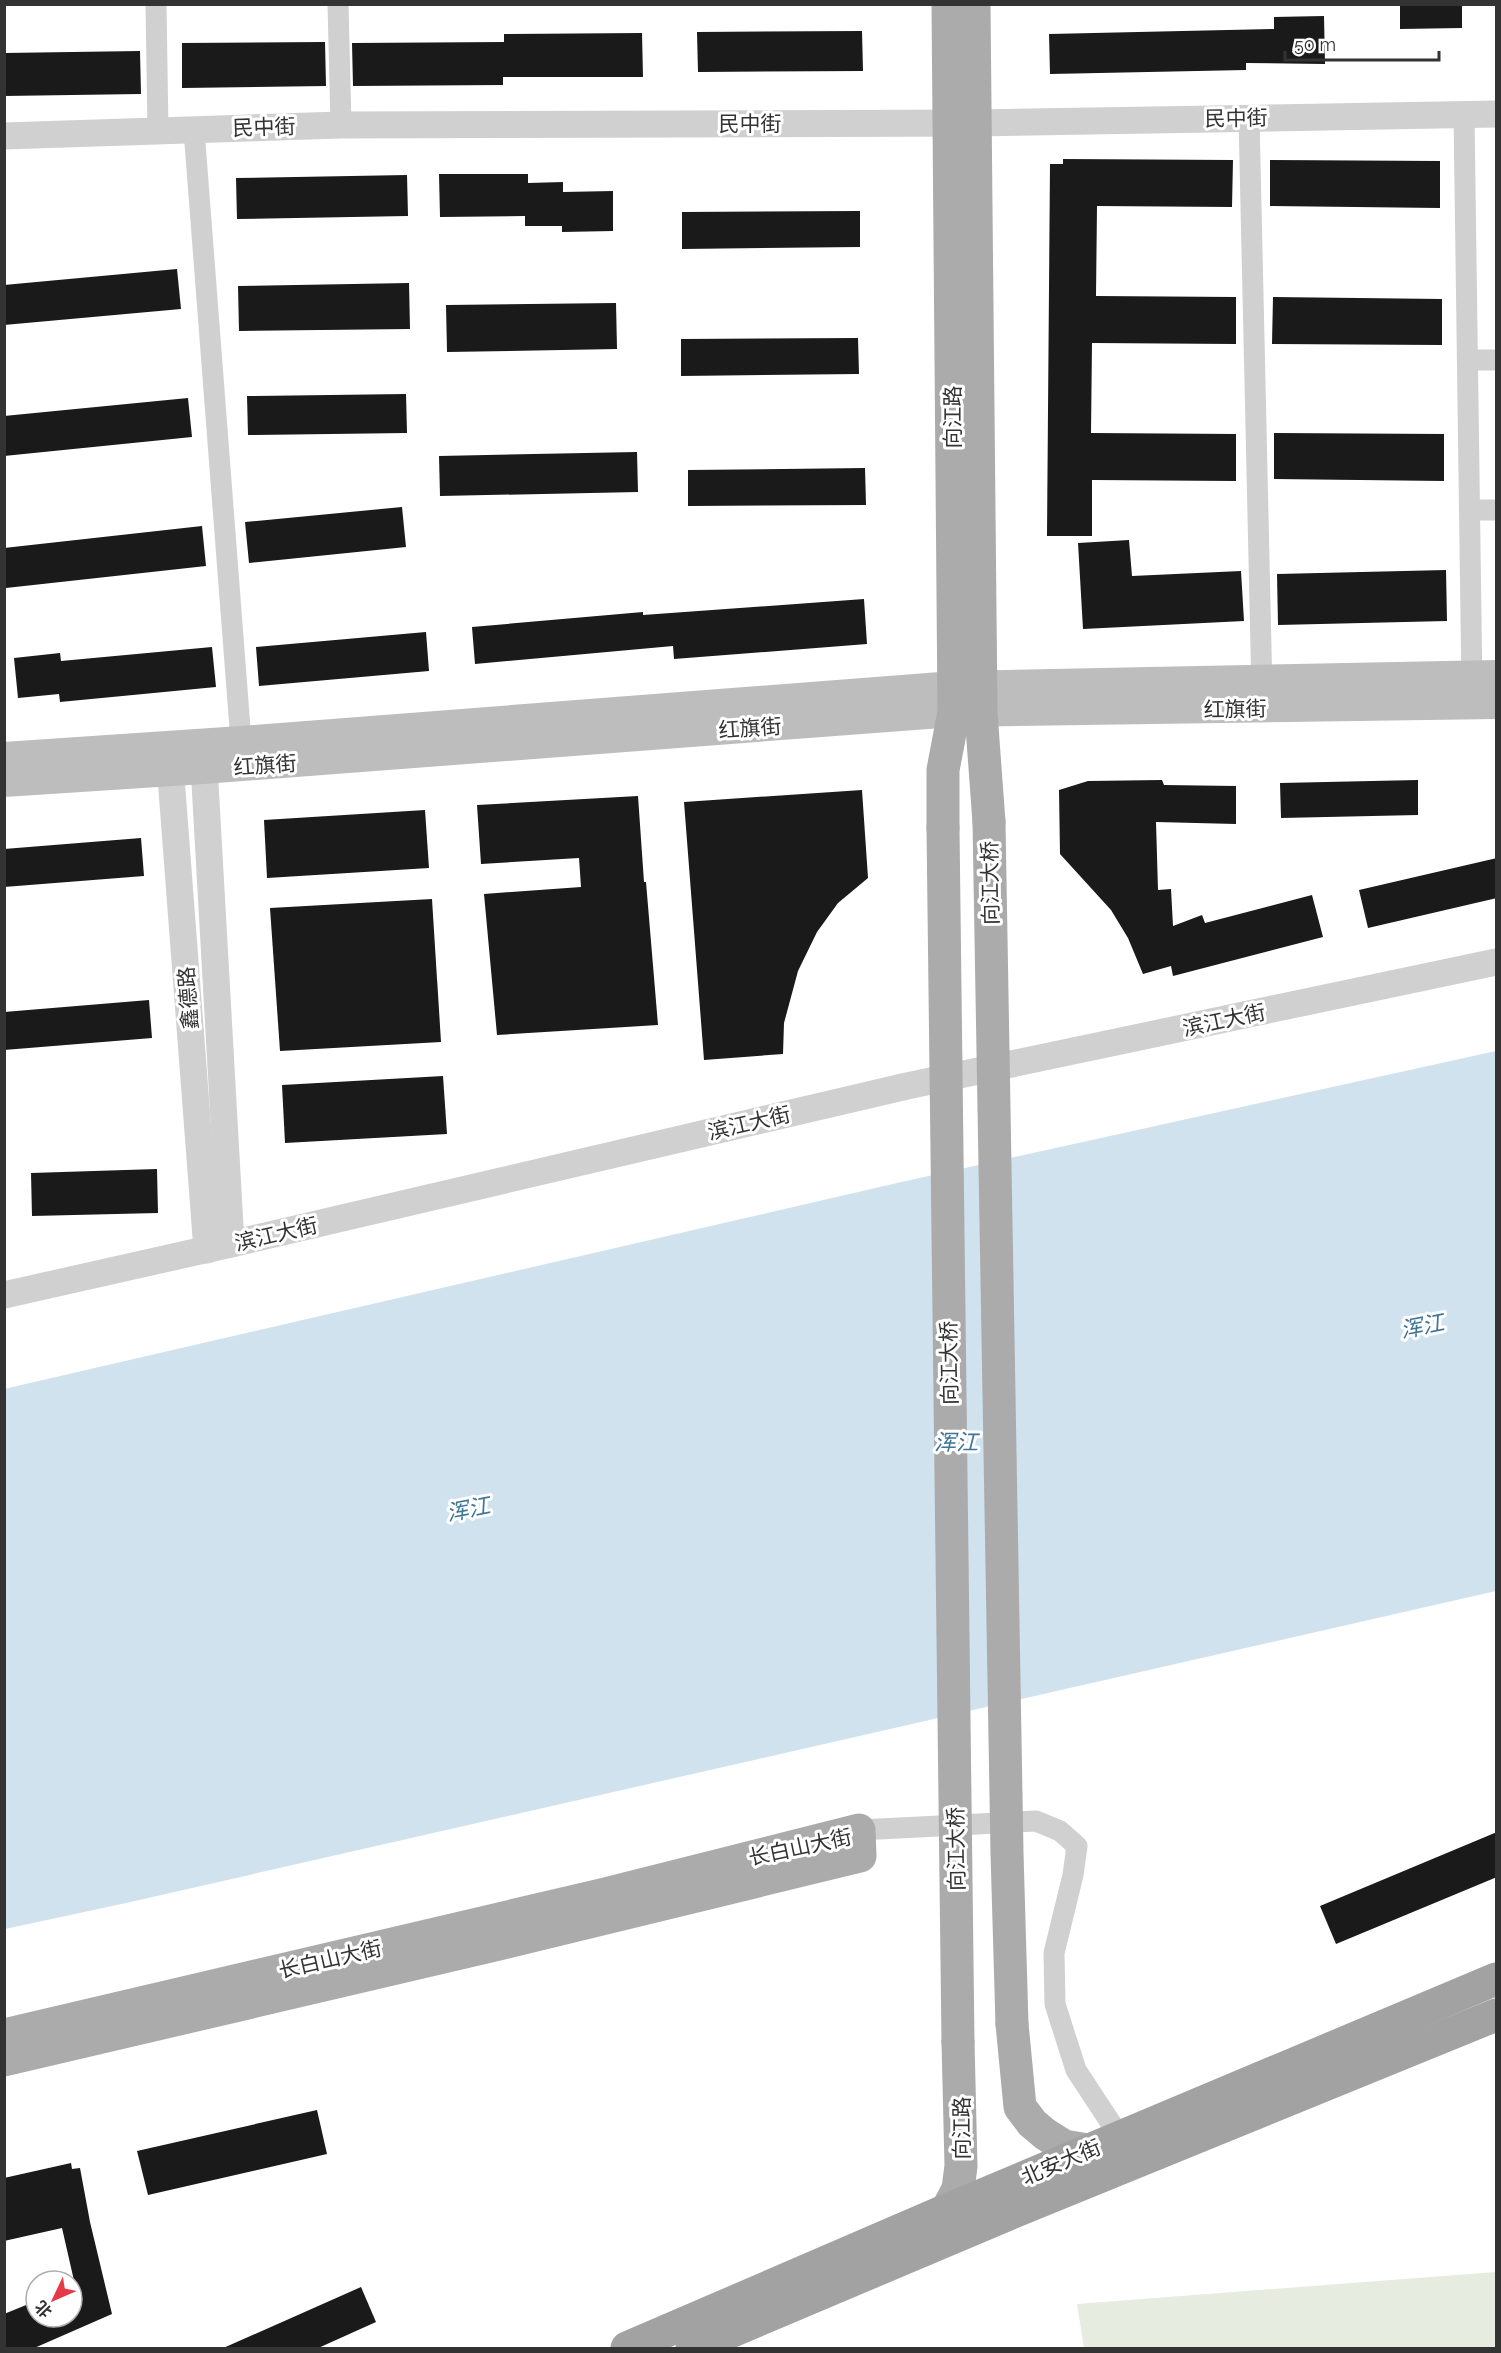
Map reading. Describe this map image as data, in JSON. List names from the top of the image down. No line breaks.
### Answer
{"streets":{"highway":["北安大街"],"main road":["向江路","红旗街","向江大桥","长白山大街"],"street":["民中街","鑫德路","滨江大街"]},"crossings":[["民中街","向江路"],["向江路","红旗街"],["向江路","向江大桥"],["向江路","北安大街"],["红旗街","鑫德路"],["向江大桥","北安大街"],["鑫德路","滨江大街"]],"water":["浑江"],"scale_bar":"50 m","north":"bottom left"}
